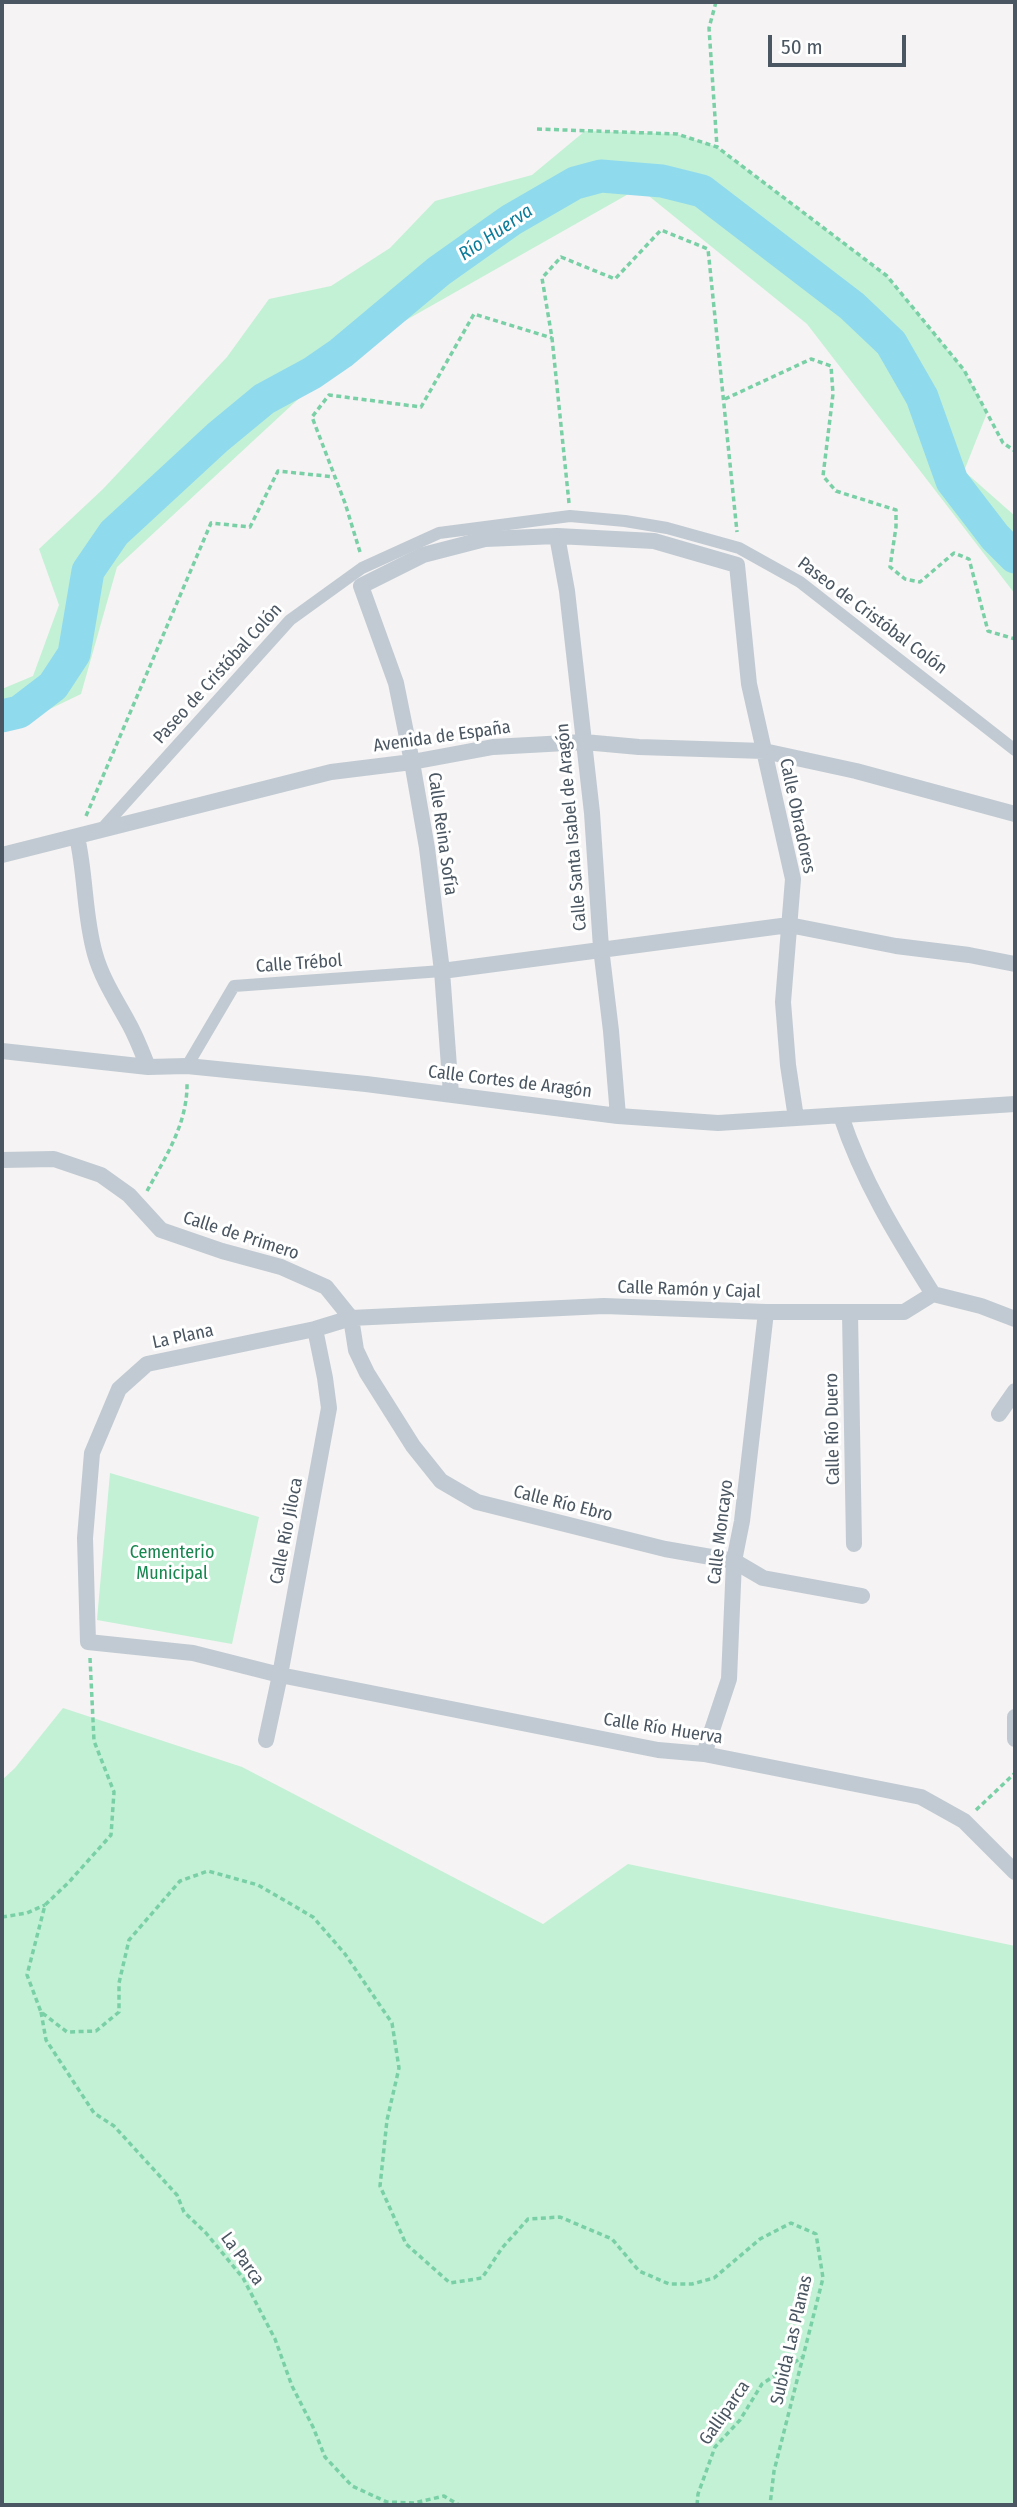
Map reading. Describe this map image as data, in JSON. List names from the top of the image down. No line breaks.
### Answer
{"streets":{"street":["Paseo de Cristóbal Colón","Avenida de España","Calle Obradores","Calle Santa Isabel de Aragón","Calle Reina Sofía","Calle Trébol","Calle Cortes de Aragón","Calle de Primero","Calle Ramón y Cajal","La Plana","Calle Río Duero","Calle Río Ebro","Calle Río Jiloca","Calle Moncayo","Calle Río Huerva"],"path":["La Parca","Subida Las Planas","Galliparca"]},"crossings":[["Paseo de Cristóbal Colón","Avenida de España"],["Paseo de Cristóbal Colón","Calle Obradores"],["Paseo de Cristóbal Colón","Calle Santa Isabel de Aragón"],["Paseo de Cristóbal Colón","Calle Reina Sofía"],["Avenida de España","Calle Obradores"],["Avenida de España","Calle Santa Isabel de Aragón"],["Avenida de España","Calle Reina Sofía"],["Calle Obradores","Calle Cortes de Aragón"],["Calle Santa Isabel de Aragón","Calle Cortes de Aragón"],["Calle Reina Sofía","Calle Trébol"],["Calle Reina Sofía","Calle Cortes de Aragón"],["Calle Trébol","Calle Cortes de Aragón"],["Calle de Primero","Calle Ramón y Cajal"],["Calle de Primero","La Plana"],["Calle de Primero","Calle Río Ebro"],["Calle Ramón y Cajal","La Plana"],["Calle Ramón y Cajal","Calle Río Duero"],["Calle Ramón y Cajal","Calle Río Ebro"],["Calle Ramón y Cajal","Calle Moncayo"],["La Plana","Calle Río Ebro"],["La Plana","Calle Río Jiloca"],["La Plana","Calle Río Huerva"],["Calle Río Ebro","Calle Moncayo"],["Calle Río Jiloca","Calle Río Huerva"],["Calle Moncayo","Calle Río Huerva"],["La Parca","Subida Las Planas"],["Subida Las Planas","Galliparca"]],"water":["Río Huerva"],"parks":["Cementerio Municipal"],"scale_bar":"50 m"}
